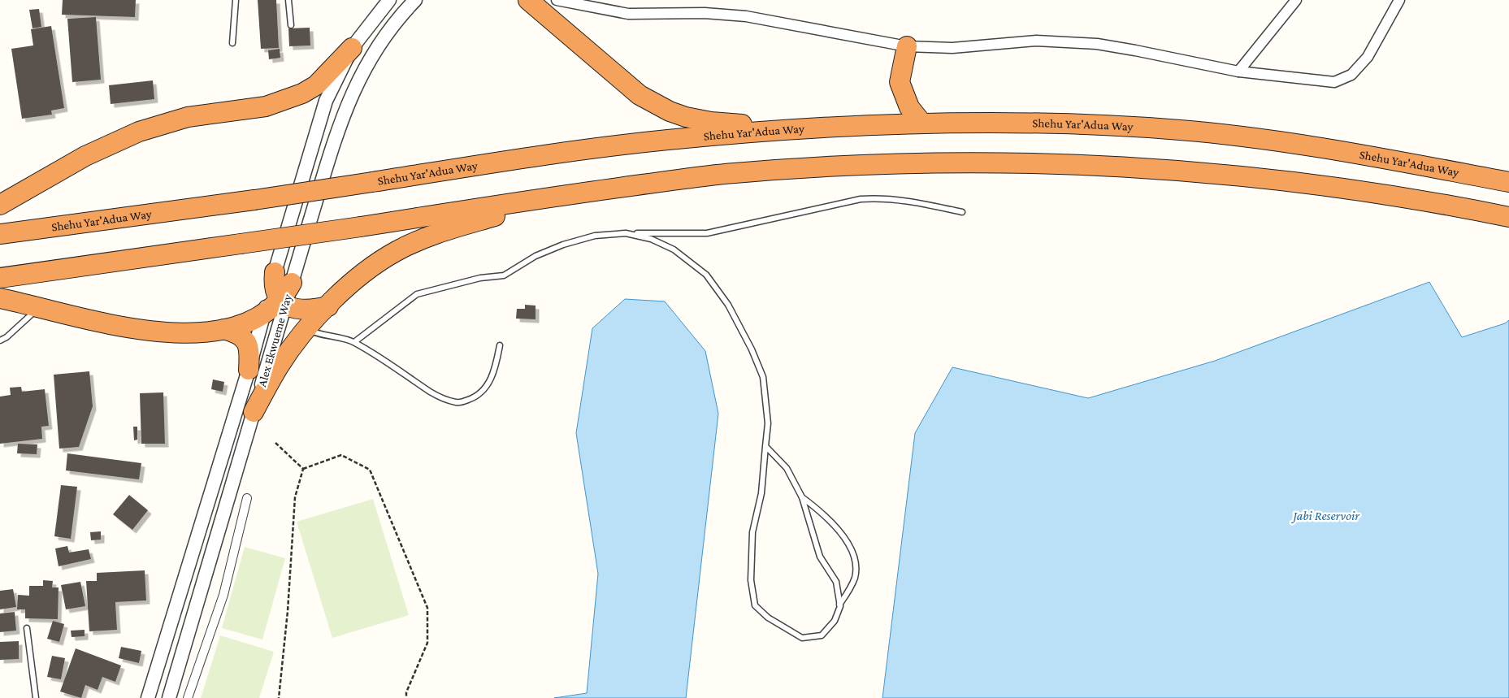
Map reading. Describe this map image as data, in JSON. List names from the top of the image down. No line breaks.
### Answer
{"streets":{"highway":["Shehu Yar'Adua Way"],"street":["Alex Ekwueme Way"]},"water":["Jabi Reservoir"]}
